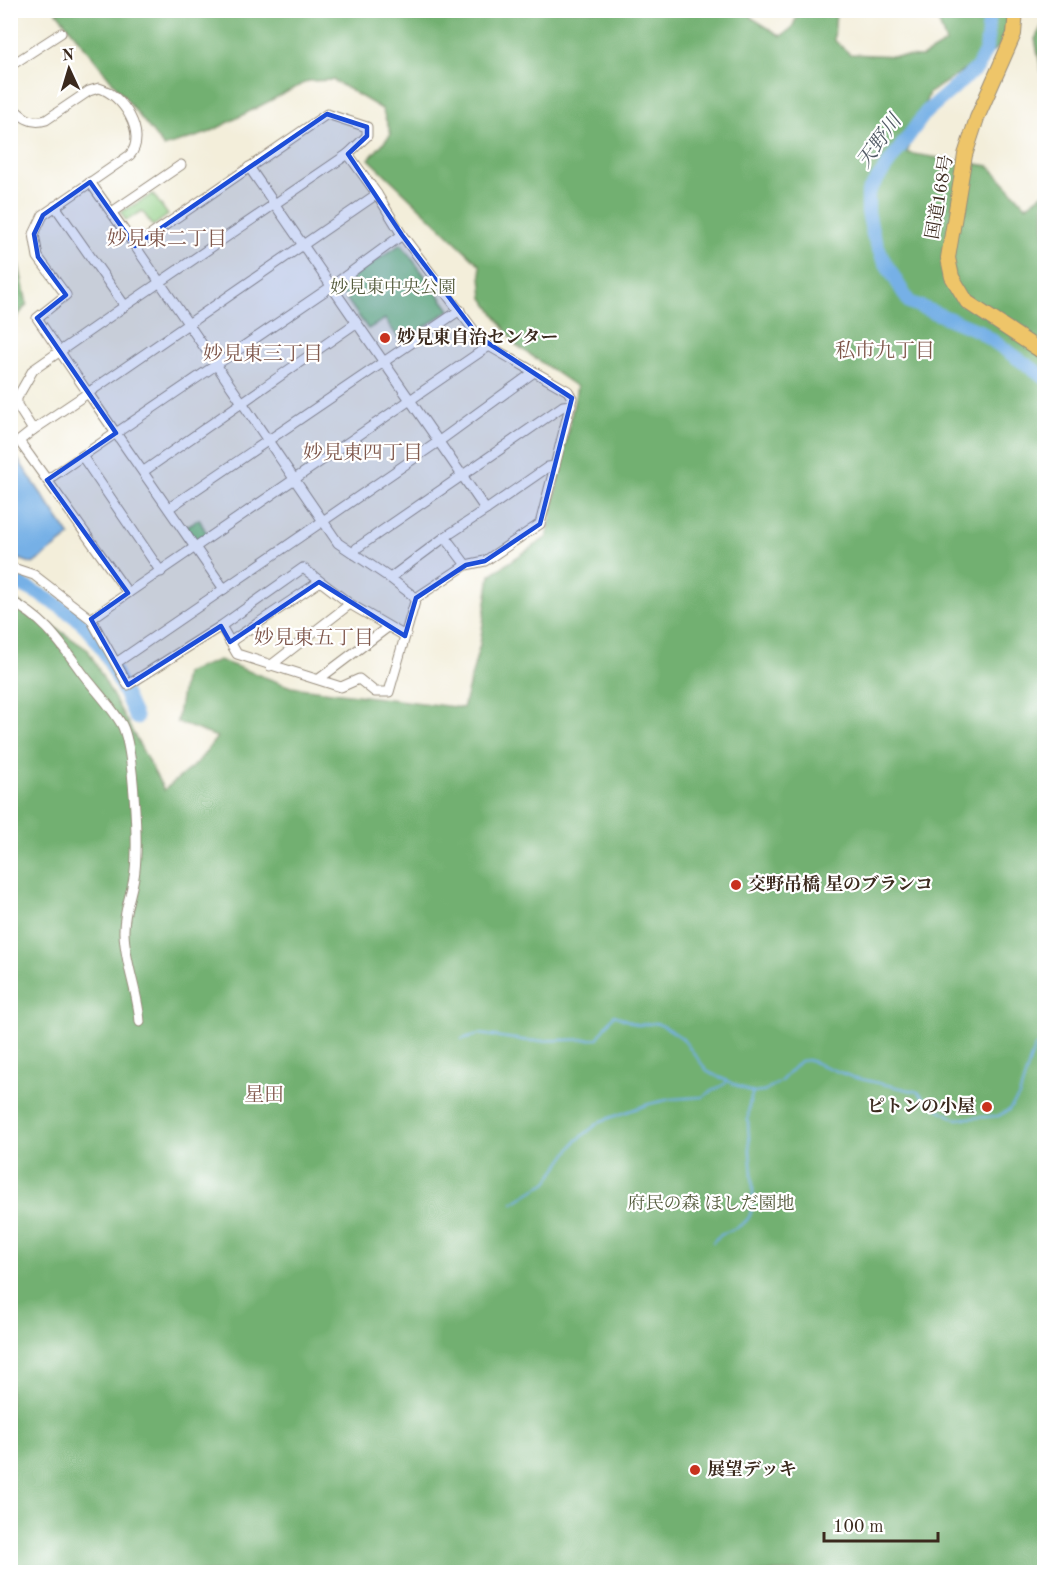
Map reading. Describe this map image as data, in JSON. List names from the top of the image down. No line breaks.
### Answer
{"streets":{"highway":["国道168号"]},"districts":["妙見東二丁目","私市九丁目","妙見東三丁目","妙見東四丁目","妙見東五丁目","星田"],"water":["天野川"],"parks":["妙見東中央公園","府民の森 ほしだ園地"],"places":["妙見東自治センター","交野吊橋 星のブランコ","ピトンの小屋","展望デッキ"],"scale_bar":"100 m","north":"top"}
